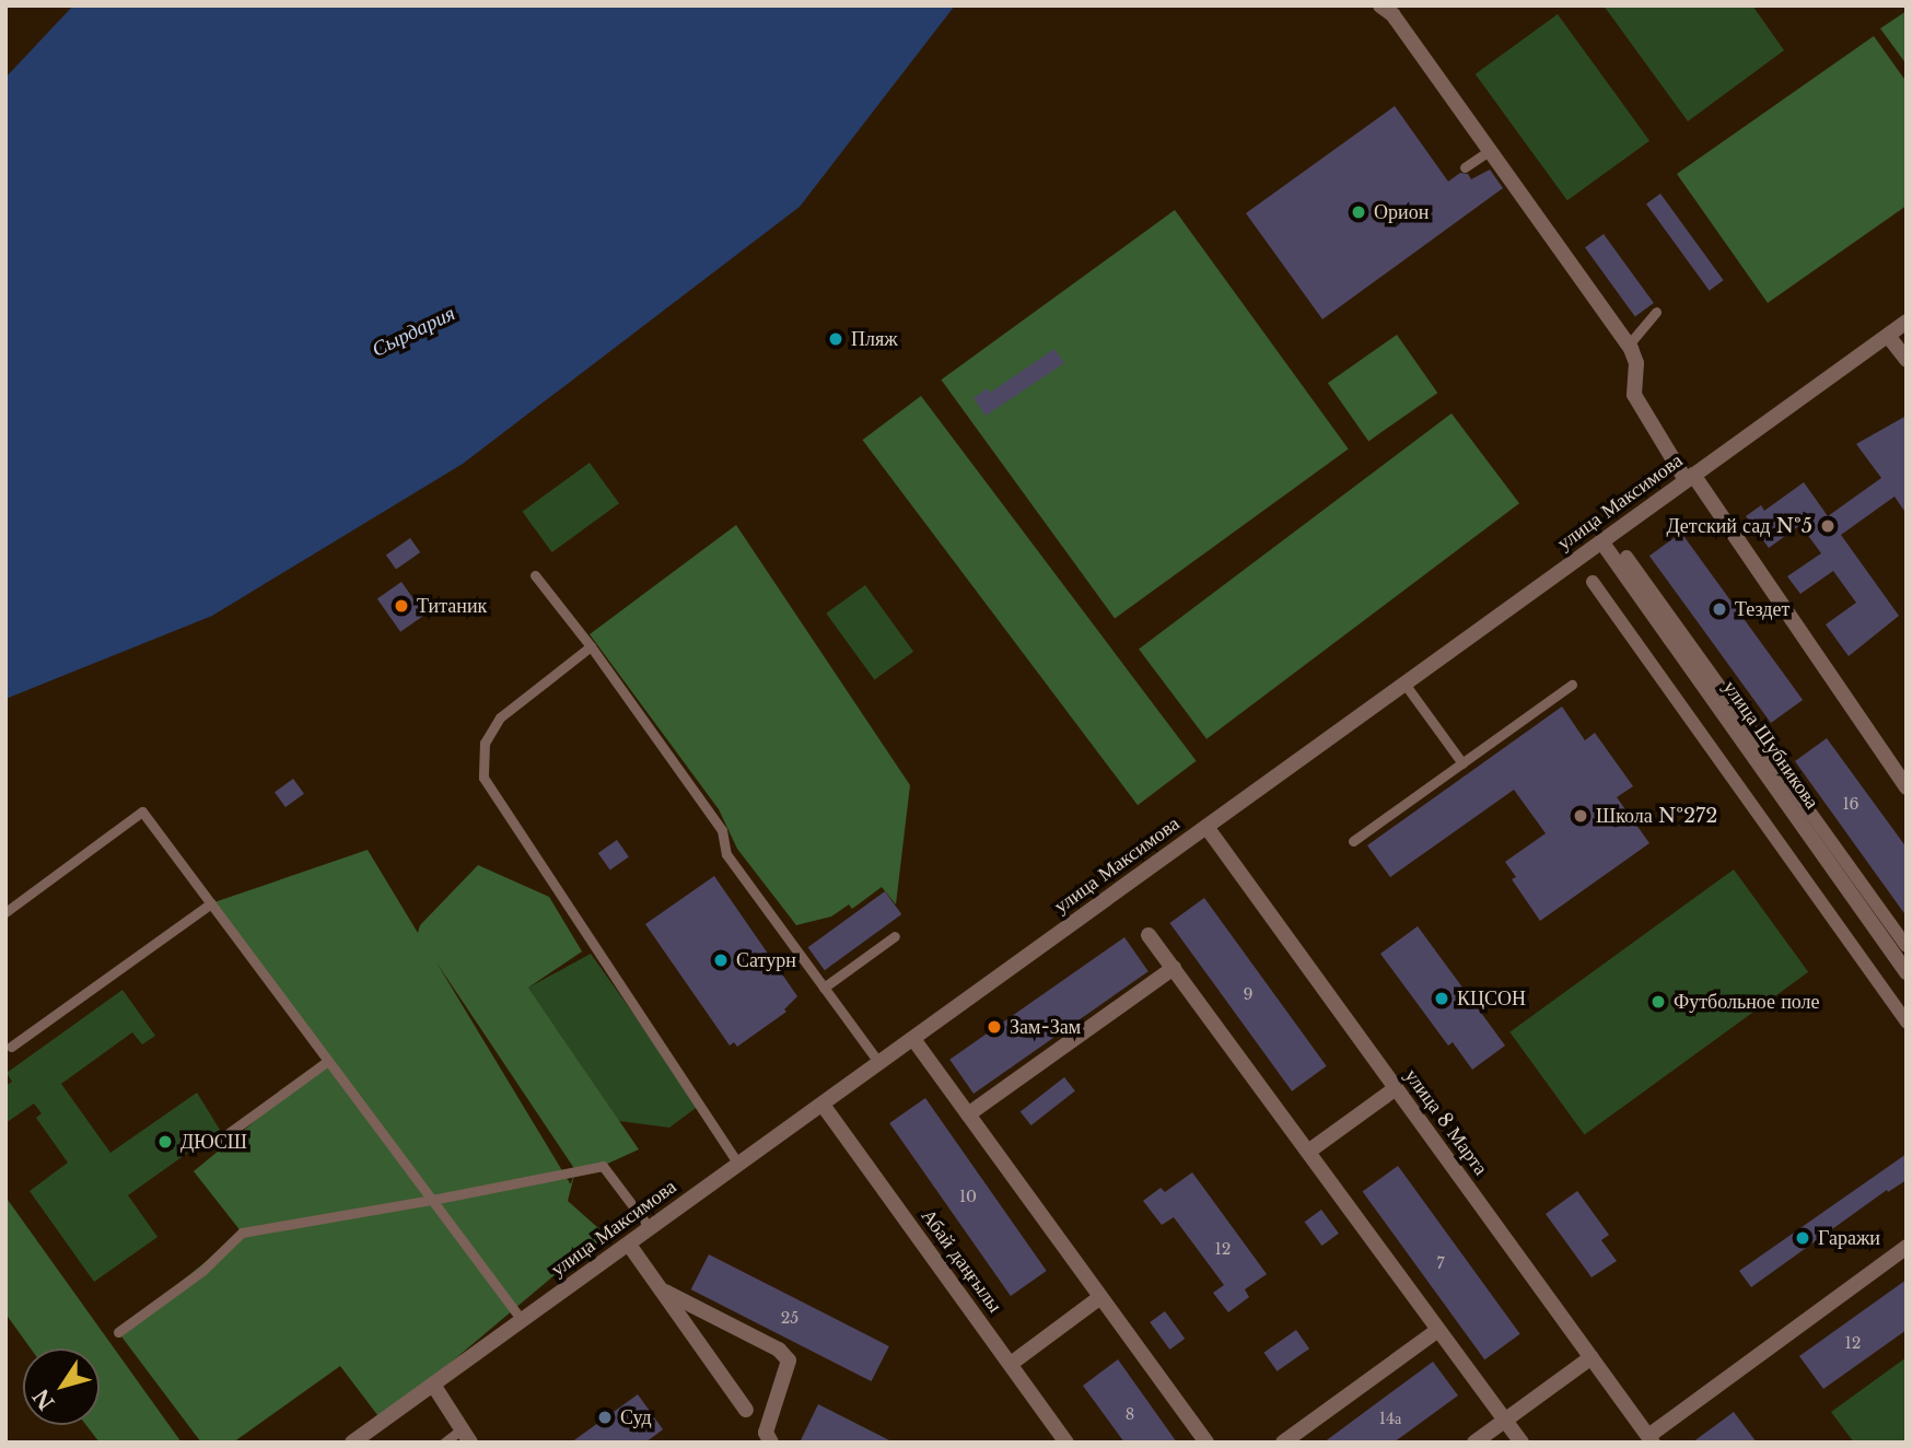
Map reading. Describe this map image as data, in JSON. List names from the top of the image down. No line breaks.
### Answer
{"streets":{"street":["улица Максимова","улица Шубникова","улица 8 Марта","Абай даңғылы"]},"crossings":[["улица Максимова","улица Шубникова"],["улица Максимова","улица 8 Марта"],["улица Максимова","Абай даңғылы"]],"water":["Сырдария"],"places":["Орион","Пляж","Детский сад №5","Титаник","Тездет","Школа №272","Сатурн","КЦСОН","Футбольное поле","Зам-Зам","ДЮСШ","Гаражи","Суд"],"house_numbers":["16","9","10","12","7","25","12","8","14а"],"north":"bottom left"}
